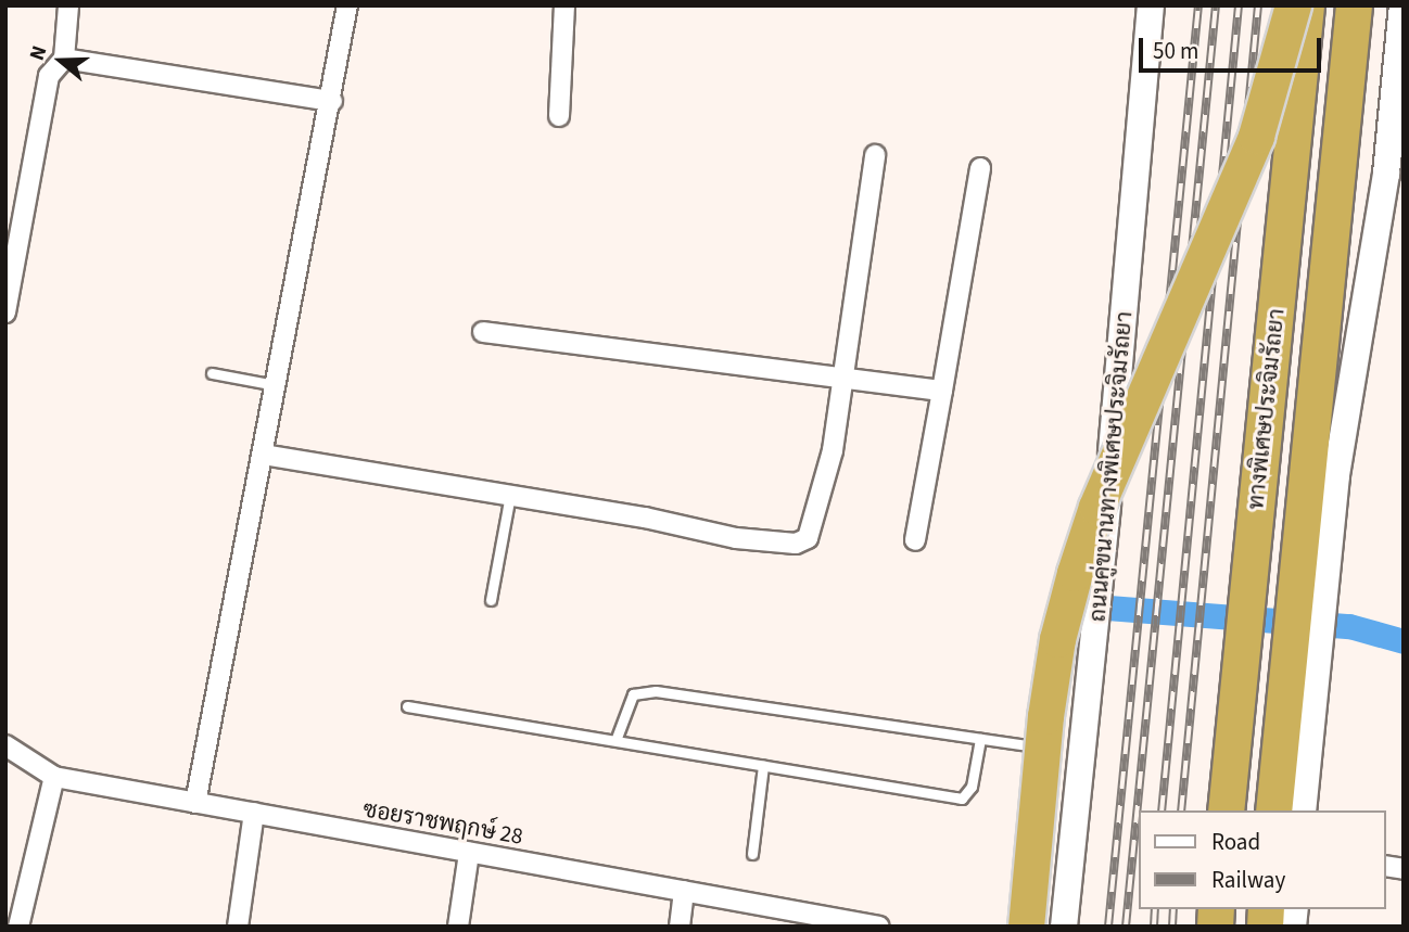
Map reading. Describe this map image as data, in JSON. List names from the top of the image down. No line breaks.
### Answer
{"streets":{"highway":["ทางพิเศษประจิมรัถยา"],"main road":["ถนนคู่ขนานทางพิเศษประจิมรัถยา"],"street":["ซอยราชพฤกษ์ 28"]},"legend":["Road","Railway"],"scale_bar":"50 m","north":"left"}
